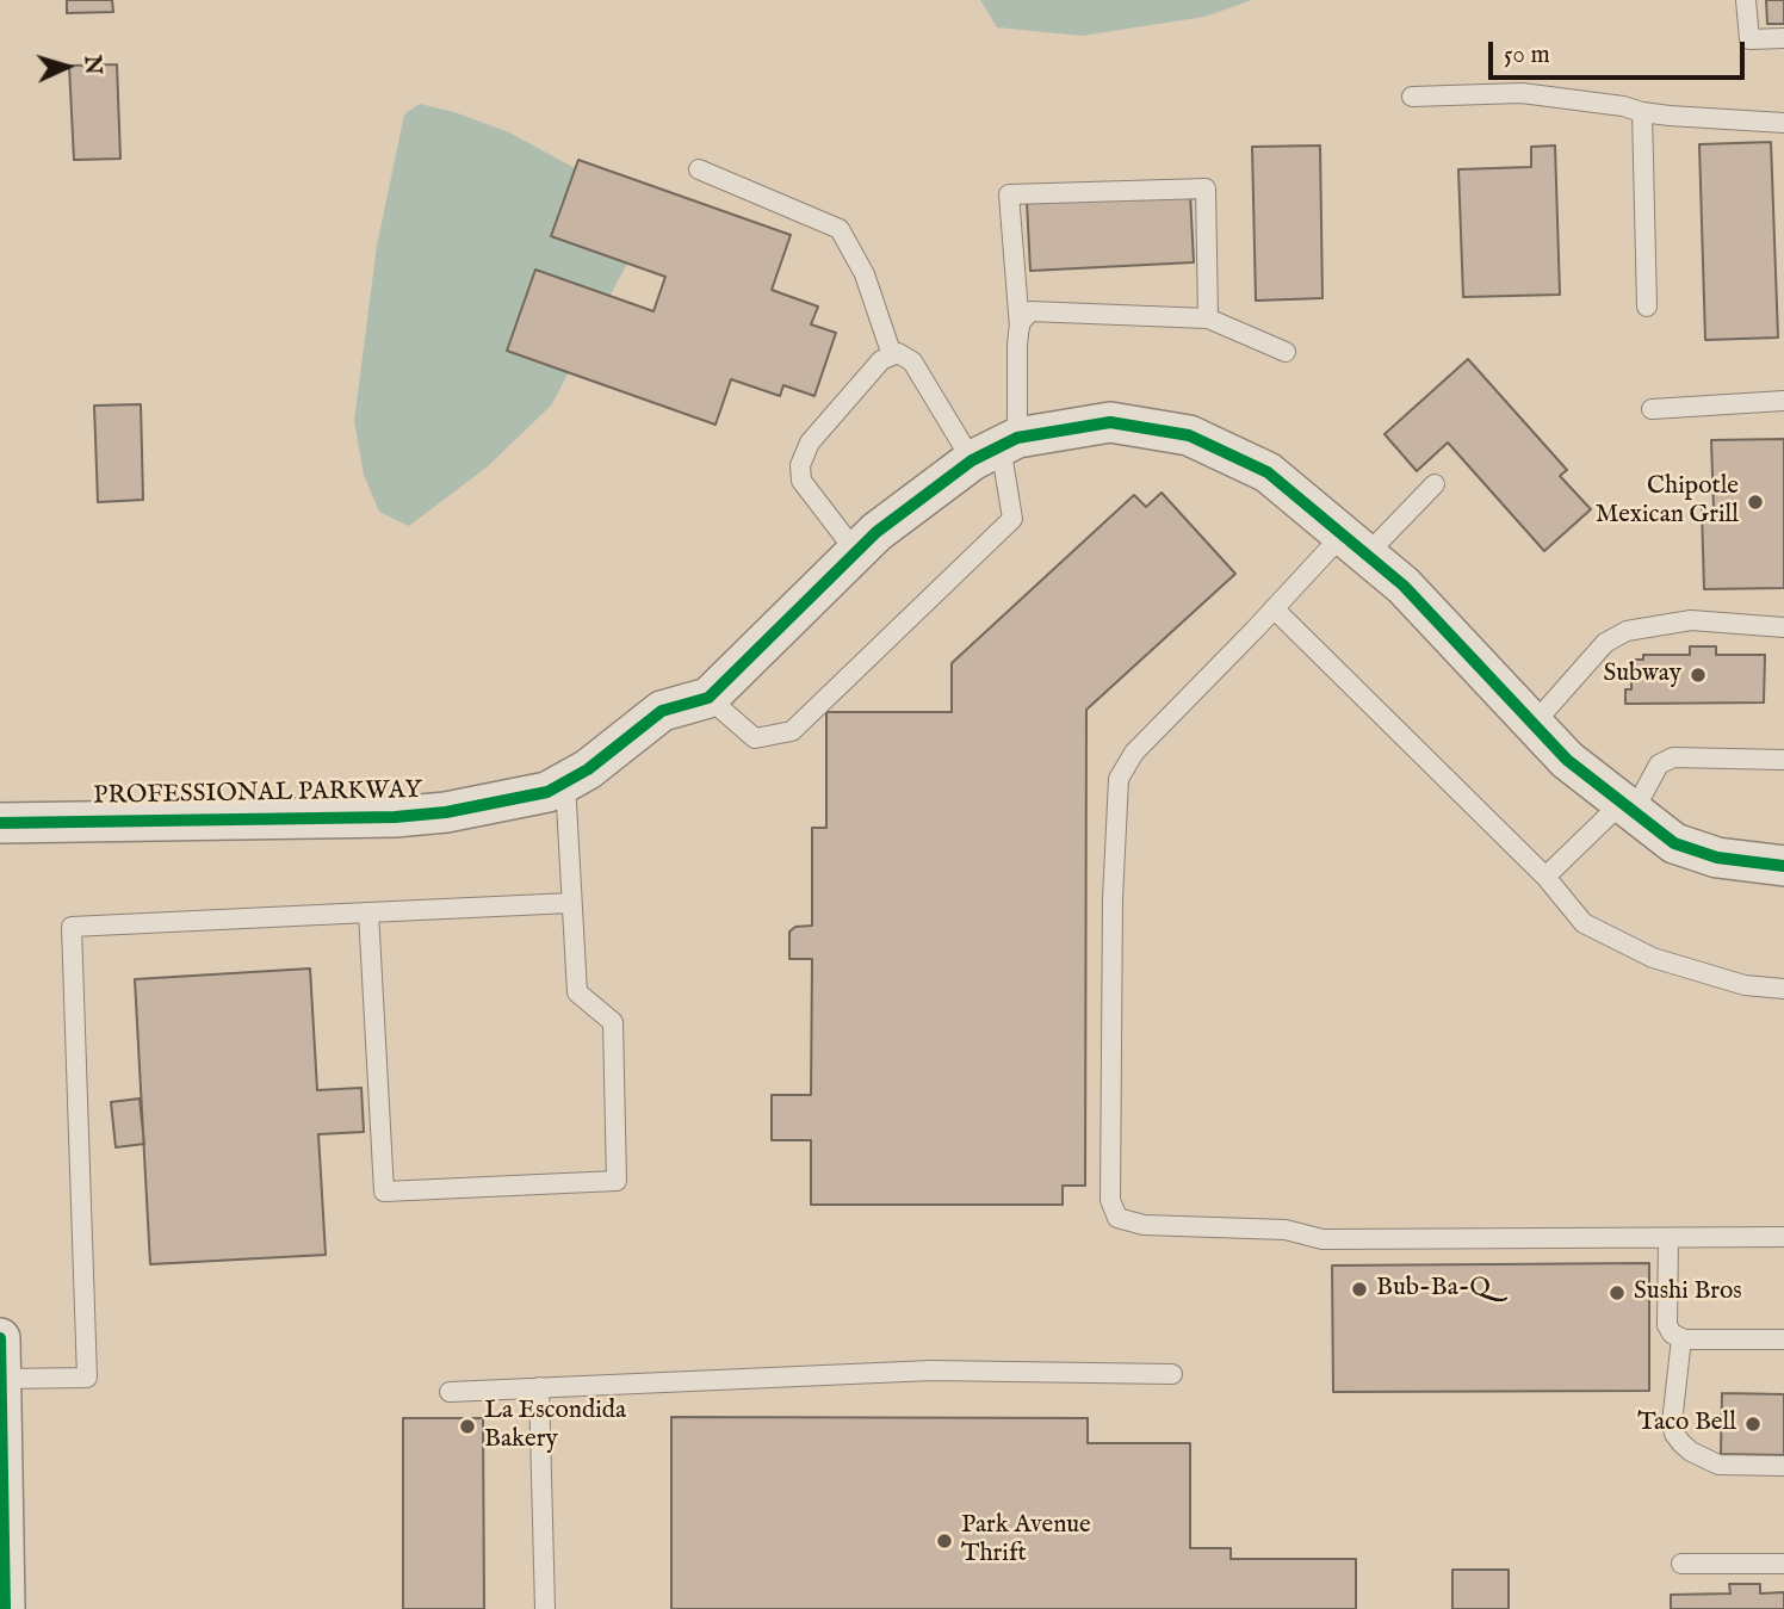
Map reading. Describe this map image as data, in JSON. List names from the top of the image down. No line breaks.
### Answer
{"streets":{"street":["PROFESSIONAL PARKWAY"]},"places":["Chipotle Mexican Grill","Subway","Bub-Ba-Q","Sushi Bros","Taco Bell","La Escondida Bakery","Park Avenue Thrift"],"scale_bar":"50 m","north":"right"}
